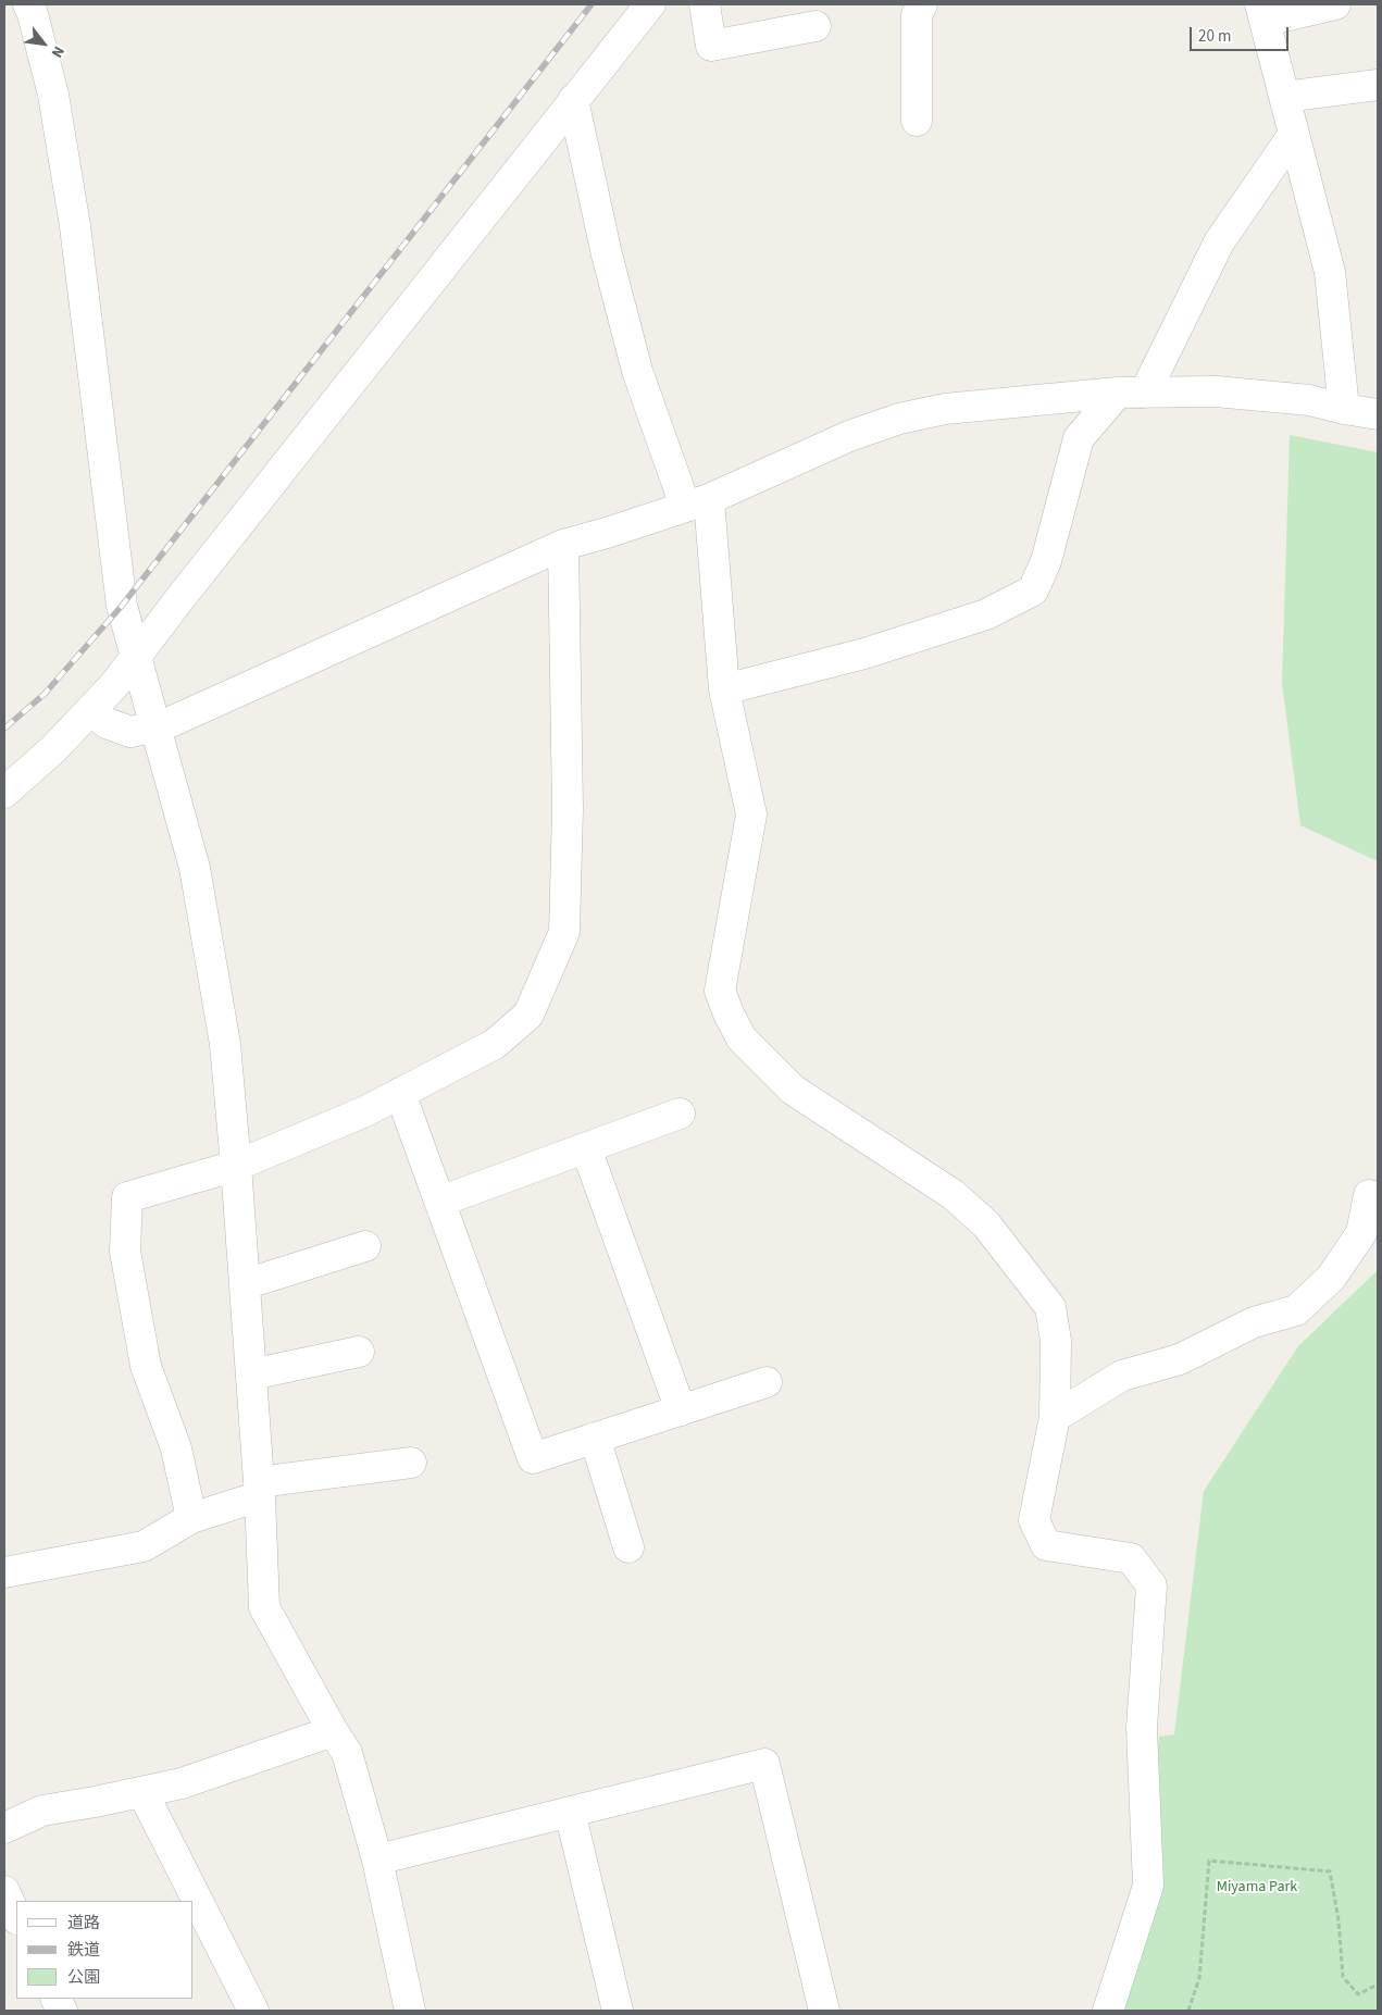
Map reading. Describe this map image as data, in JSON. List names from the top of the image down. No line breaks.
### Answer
{"parks":["Miyama Park"],"legend":["道路","鉄道","公園"],"scale_bar":"20 m","north":"bottom right"}
